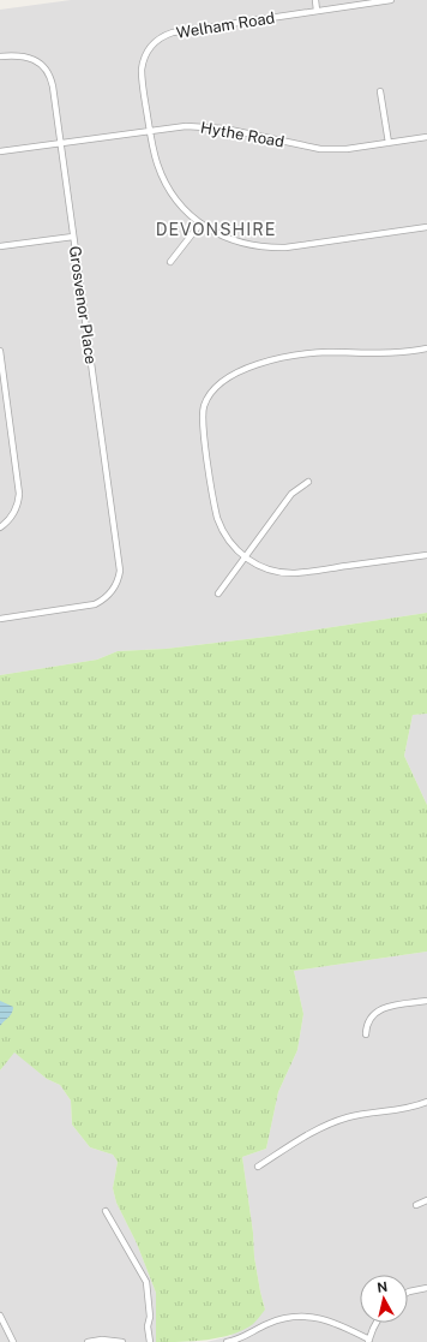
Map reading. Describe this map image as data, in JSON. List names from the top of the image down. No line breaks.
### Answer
{"streets":{"street":["Welham Road","Hythe Road","Grosvenor Place"]},"crossings":[["Welham Road","Hythe Road"],["Hythe Road","Grosvenor Place"]],"districts":["DEVONSHIRE"],"north":"top"}
